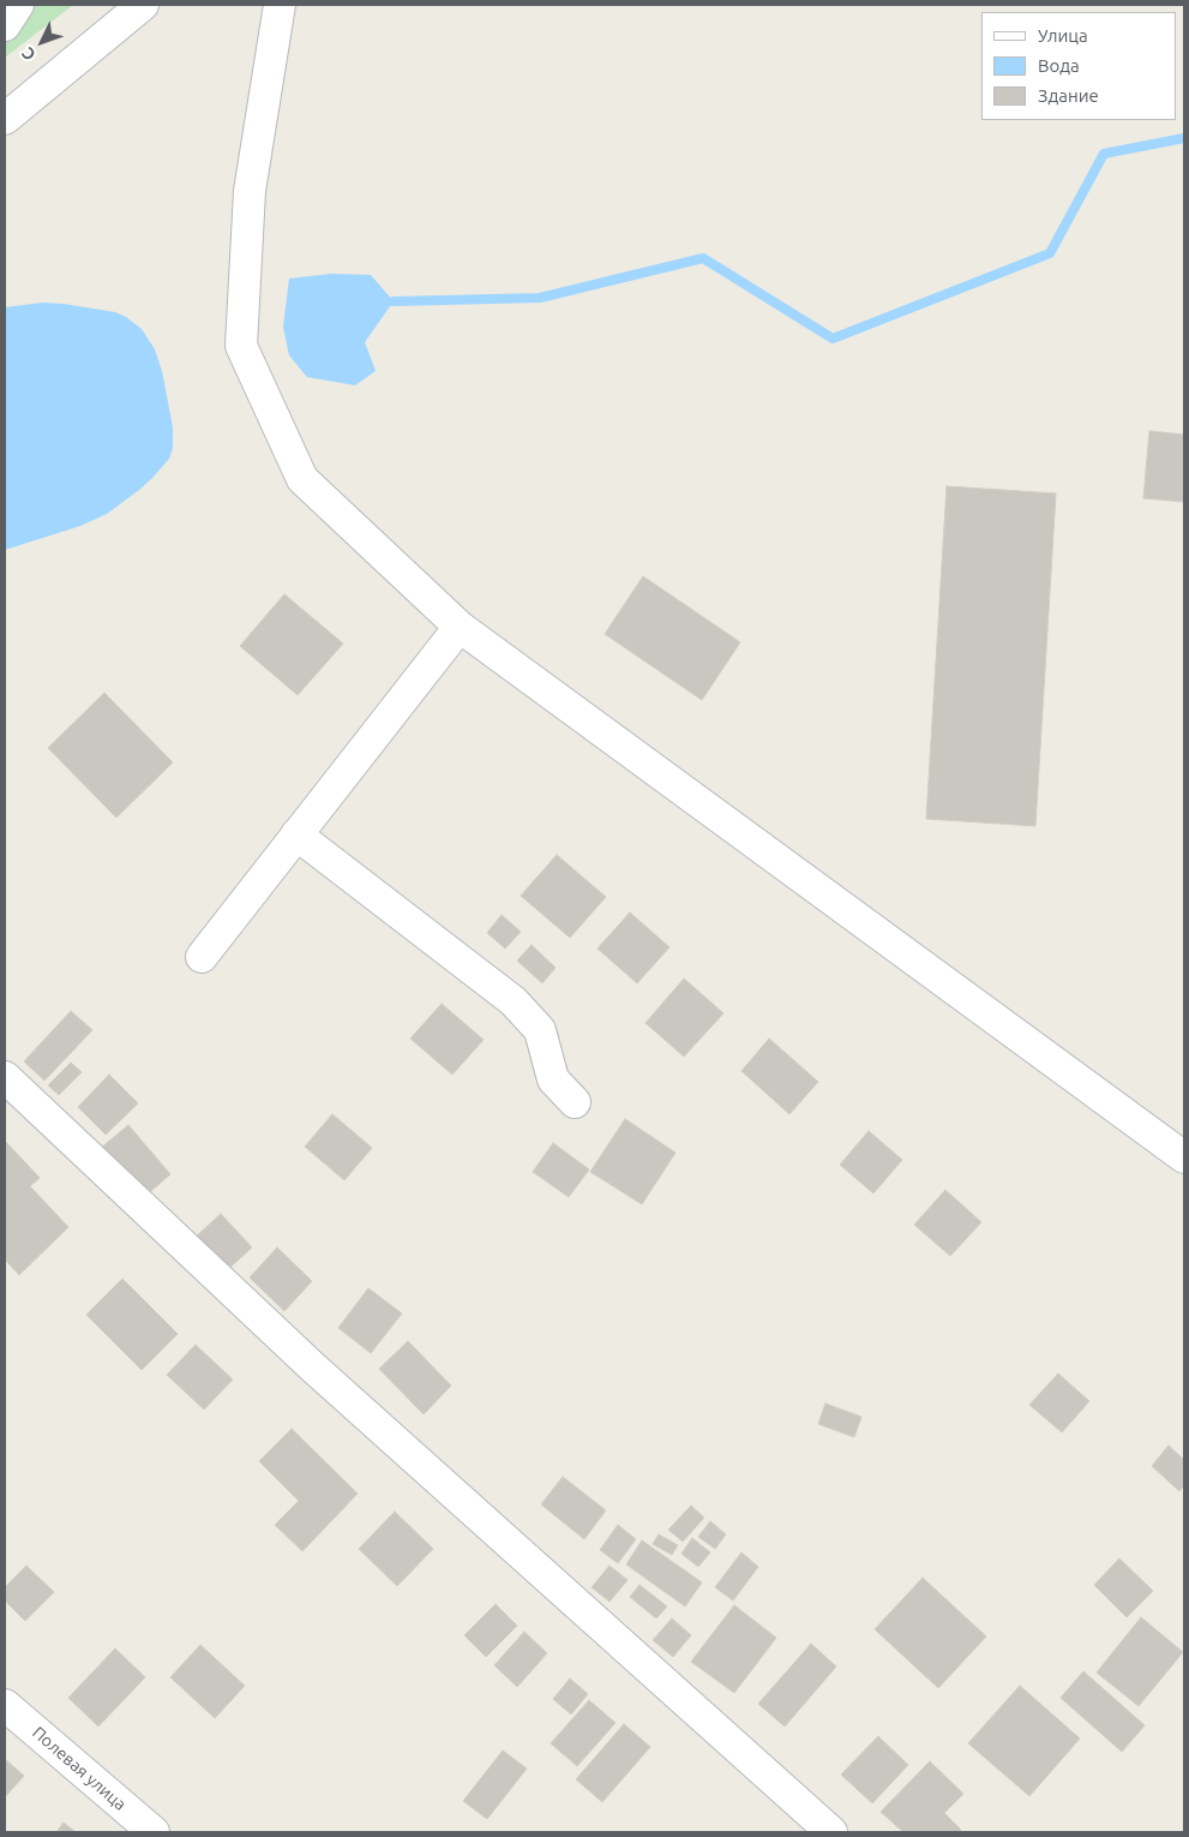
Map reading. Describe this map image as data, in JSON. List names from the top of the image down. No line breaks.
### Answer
{"streets":{"street":["Полевая улица"]},"legend":["Улица","Вода","Здание"],"north":"bottom left"}
